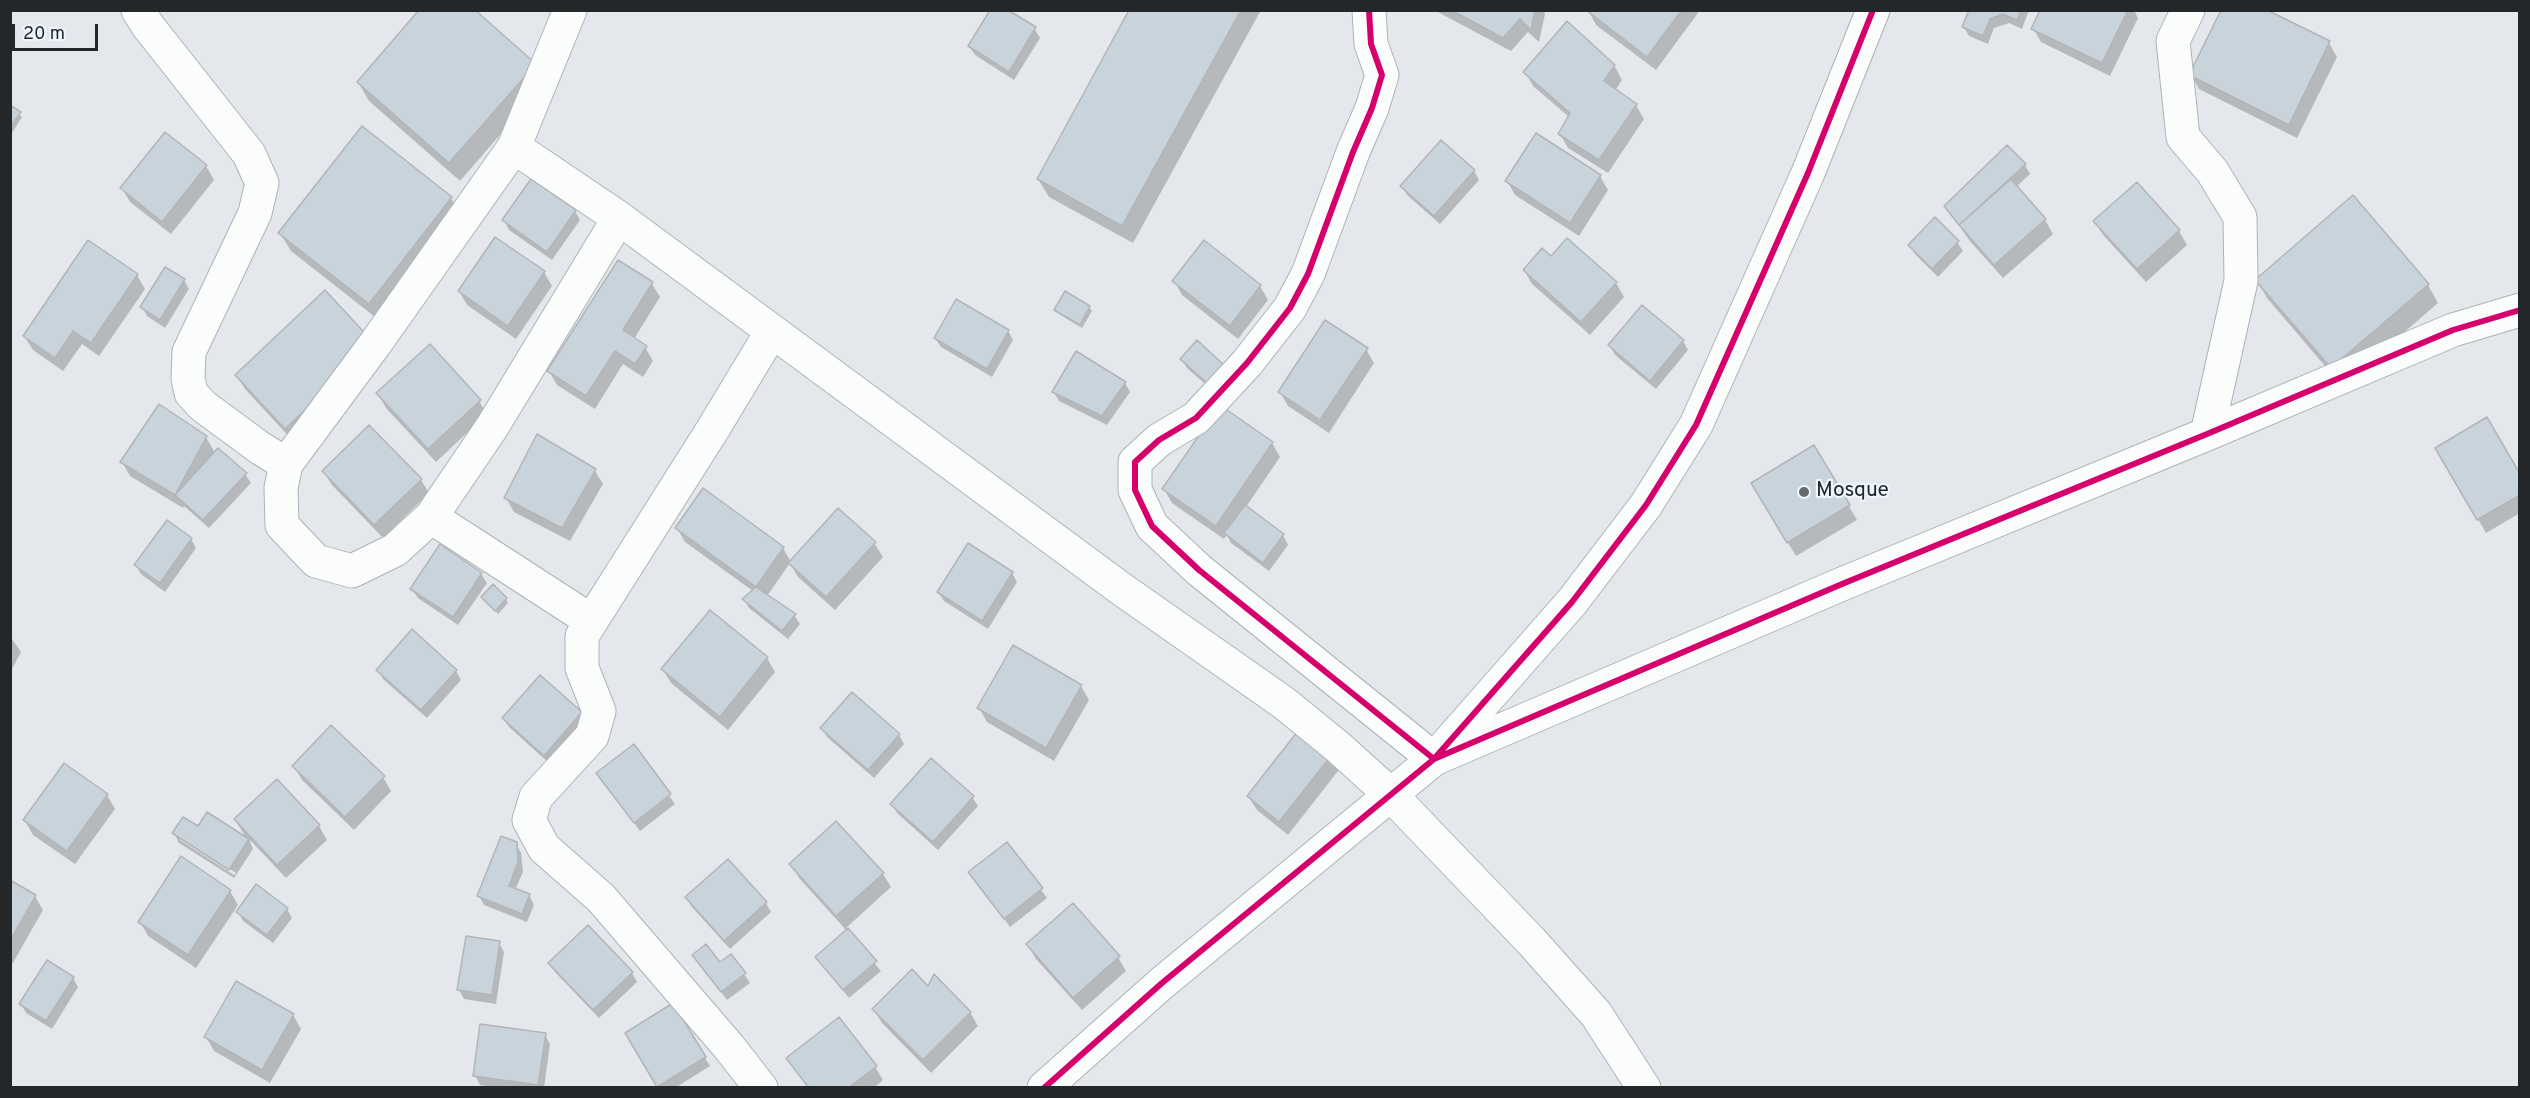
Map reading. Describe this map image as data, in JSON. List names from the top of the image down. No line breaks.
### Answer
{"places":["Mosque"],"scale_bar":"20 m"}
